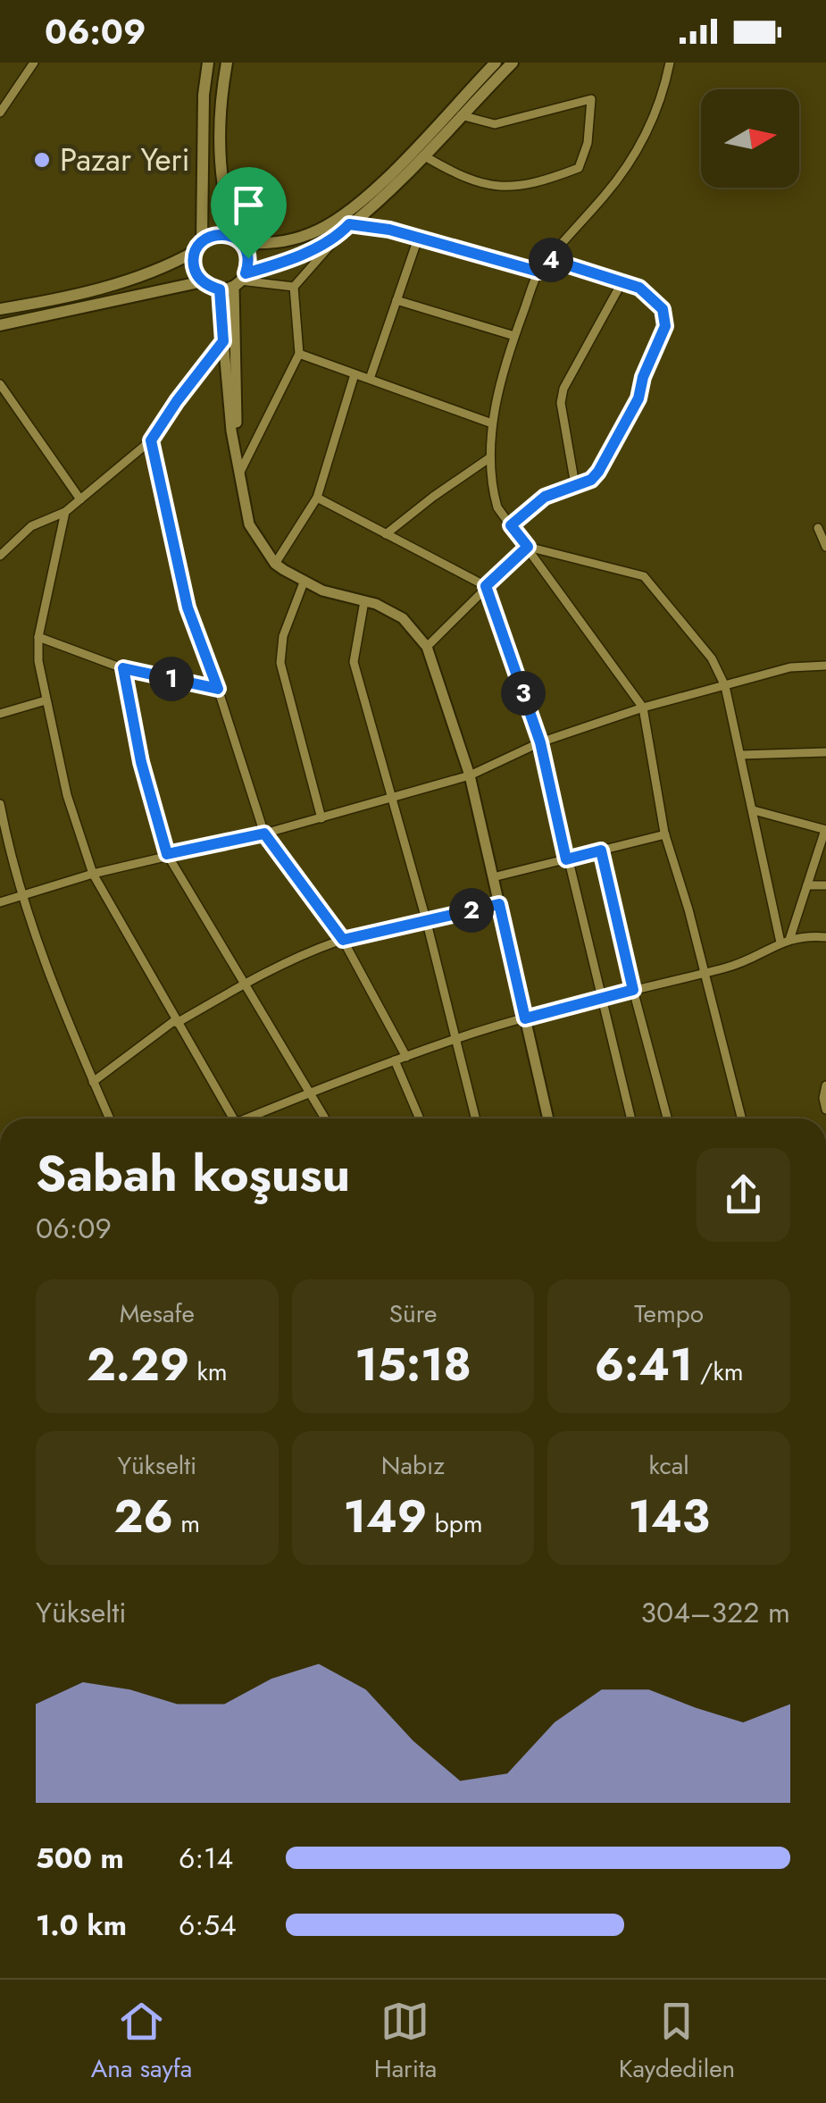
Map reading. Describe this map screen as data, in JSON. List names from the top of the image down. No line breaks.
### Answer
{"places":["Pazar Yeri"],"north":"right","page":{"status":"06:09","pins":["4","1","3","2"],"heading":["Sabah koşusu","06:09"],"stats":[["Mesafe","2.29 km"],["Süre","15:18"],["Tempo","6:41 /km"],["Yükselti","26 m"],["Nabız","149 bpm"],["kcal","143"]],"chart":["Yükselti","304–322 m"],"list":[{"name":"500 m","note":"6:14"},{"name":"1.0 km","note":"6:54"}],"tabs":["Ana sayfa","Harita","Kaydedilen"]}}
